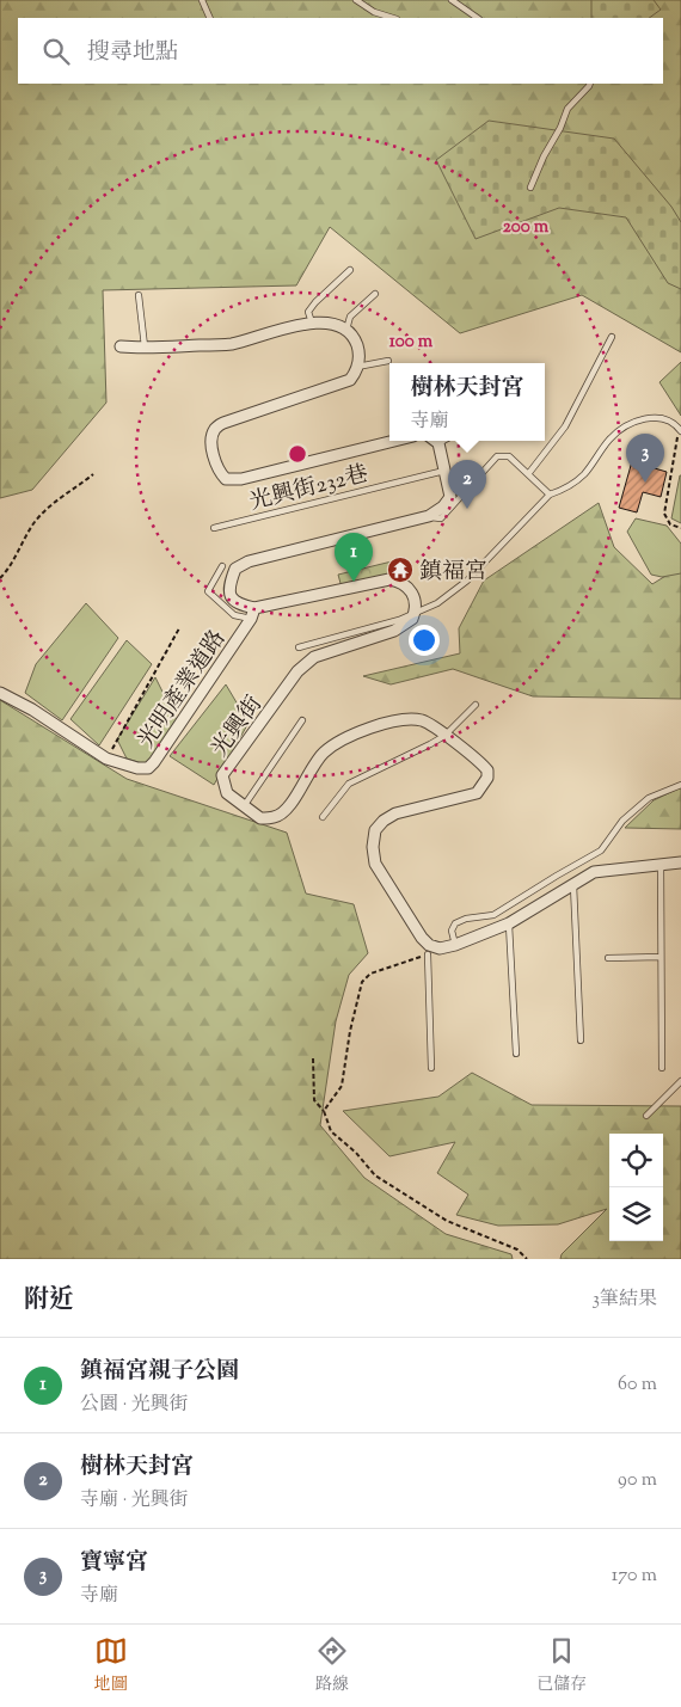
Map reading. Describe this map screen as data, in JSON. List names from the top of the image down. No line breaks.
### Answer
{"streets":{"street":["光明產業道路","光興街"],"lane":["光興街232巷"]},"places":{"temple":["鎮福宮"]},"page":{"search":"搜尋地點","popup":["樹林天封宮","寺廟"],"pins":["3","2","1"],"heading":["附近","3筆結果"],"list":[{"mark":"1","name":"鎮福宮親子公園","note":"公園 · 光興街","value":"60 m"},{"mark":"2","name":"樹林天封宮","note":"寺廟 · 光興街","value":"90 m"},{"mark":"3","name":"寶寧宮","note":"寺廟","value":"170 m"}],"nav":["地圖","路線","已儲存"]},"rings":["200 m","100 m"]}
